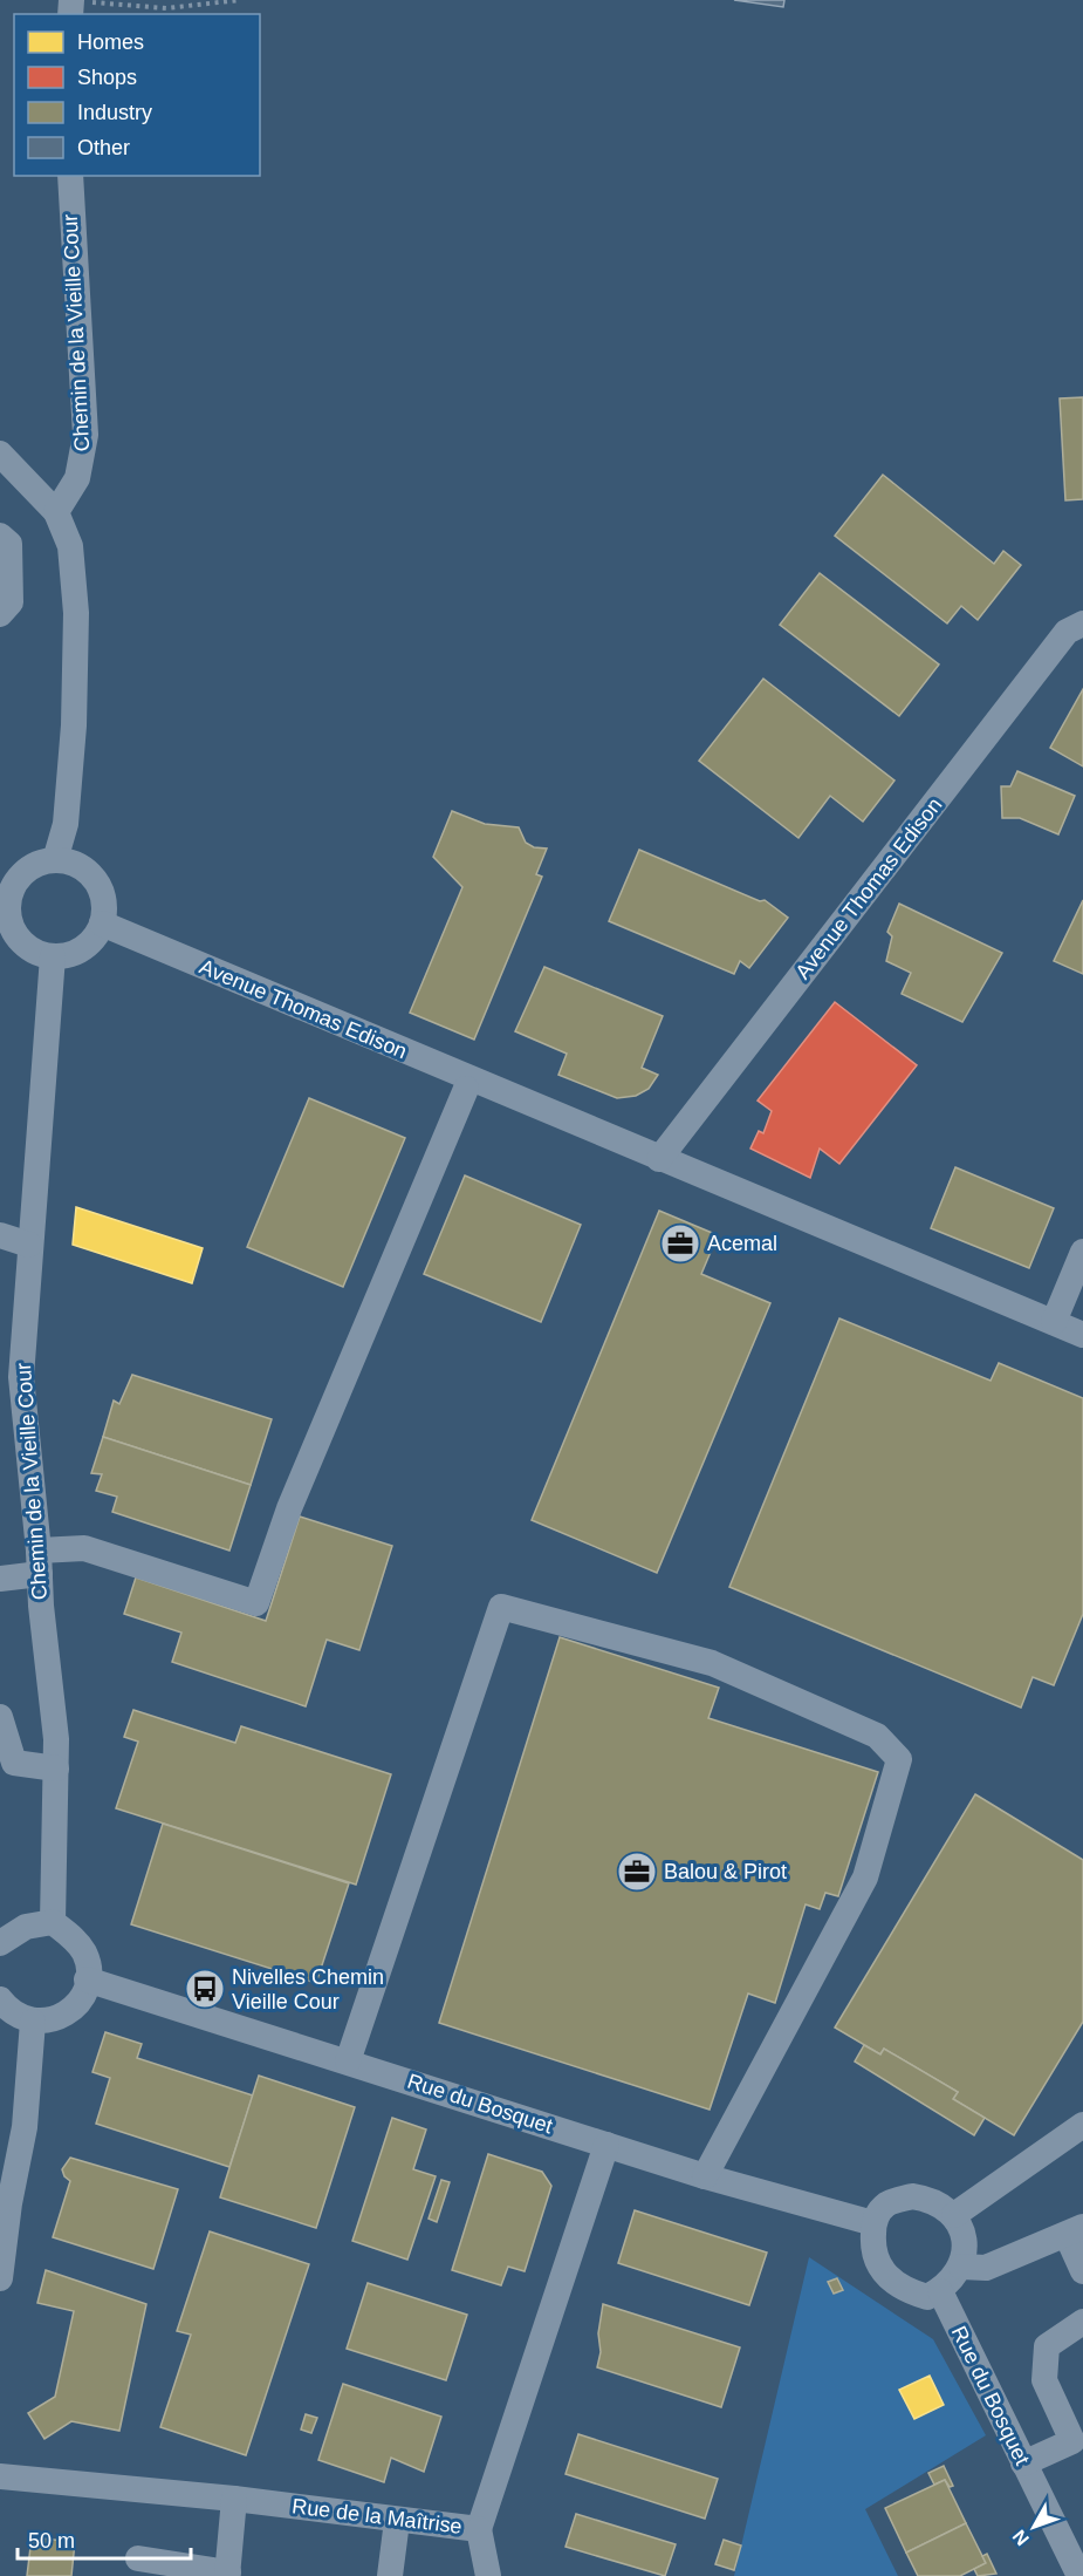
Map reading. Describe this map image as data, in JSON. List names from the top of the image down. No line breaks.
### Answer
{"streets":{"street":["Chemin de la Vieille Cour","Avenue Thomas Edison","Rue du Bosquet","Rue de la Maîtrise"]},"crossings":[["Chemin de la Vieille Cour","Avenue Thomas Edison"],["Rue du Bosquet","Rue de la Maîtrise"]],"places":{"office":["Acemal","Balou & Pirot"],"bus stop":["Nivelles Chemin Vieille Cour"]},"legend":["Homes","Shops","Industry","Other"],"scale_bar":"50 m","north":"bottom left"}
